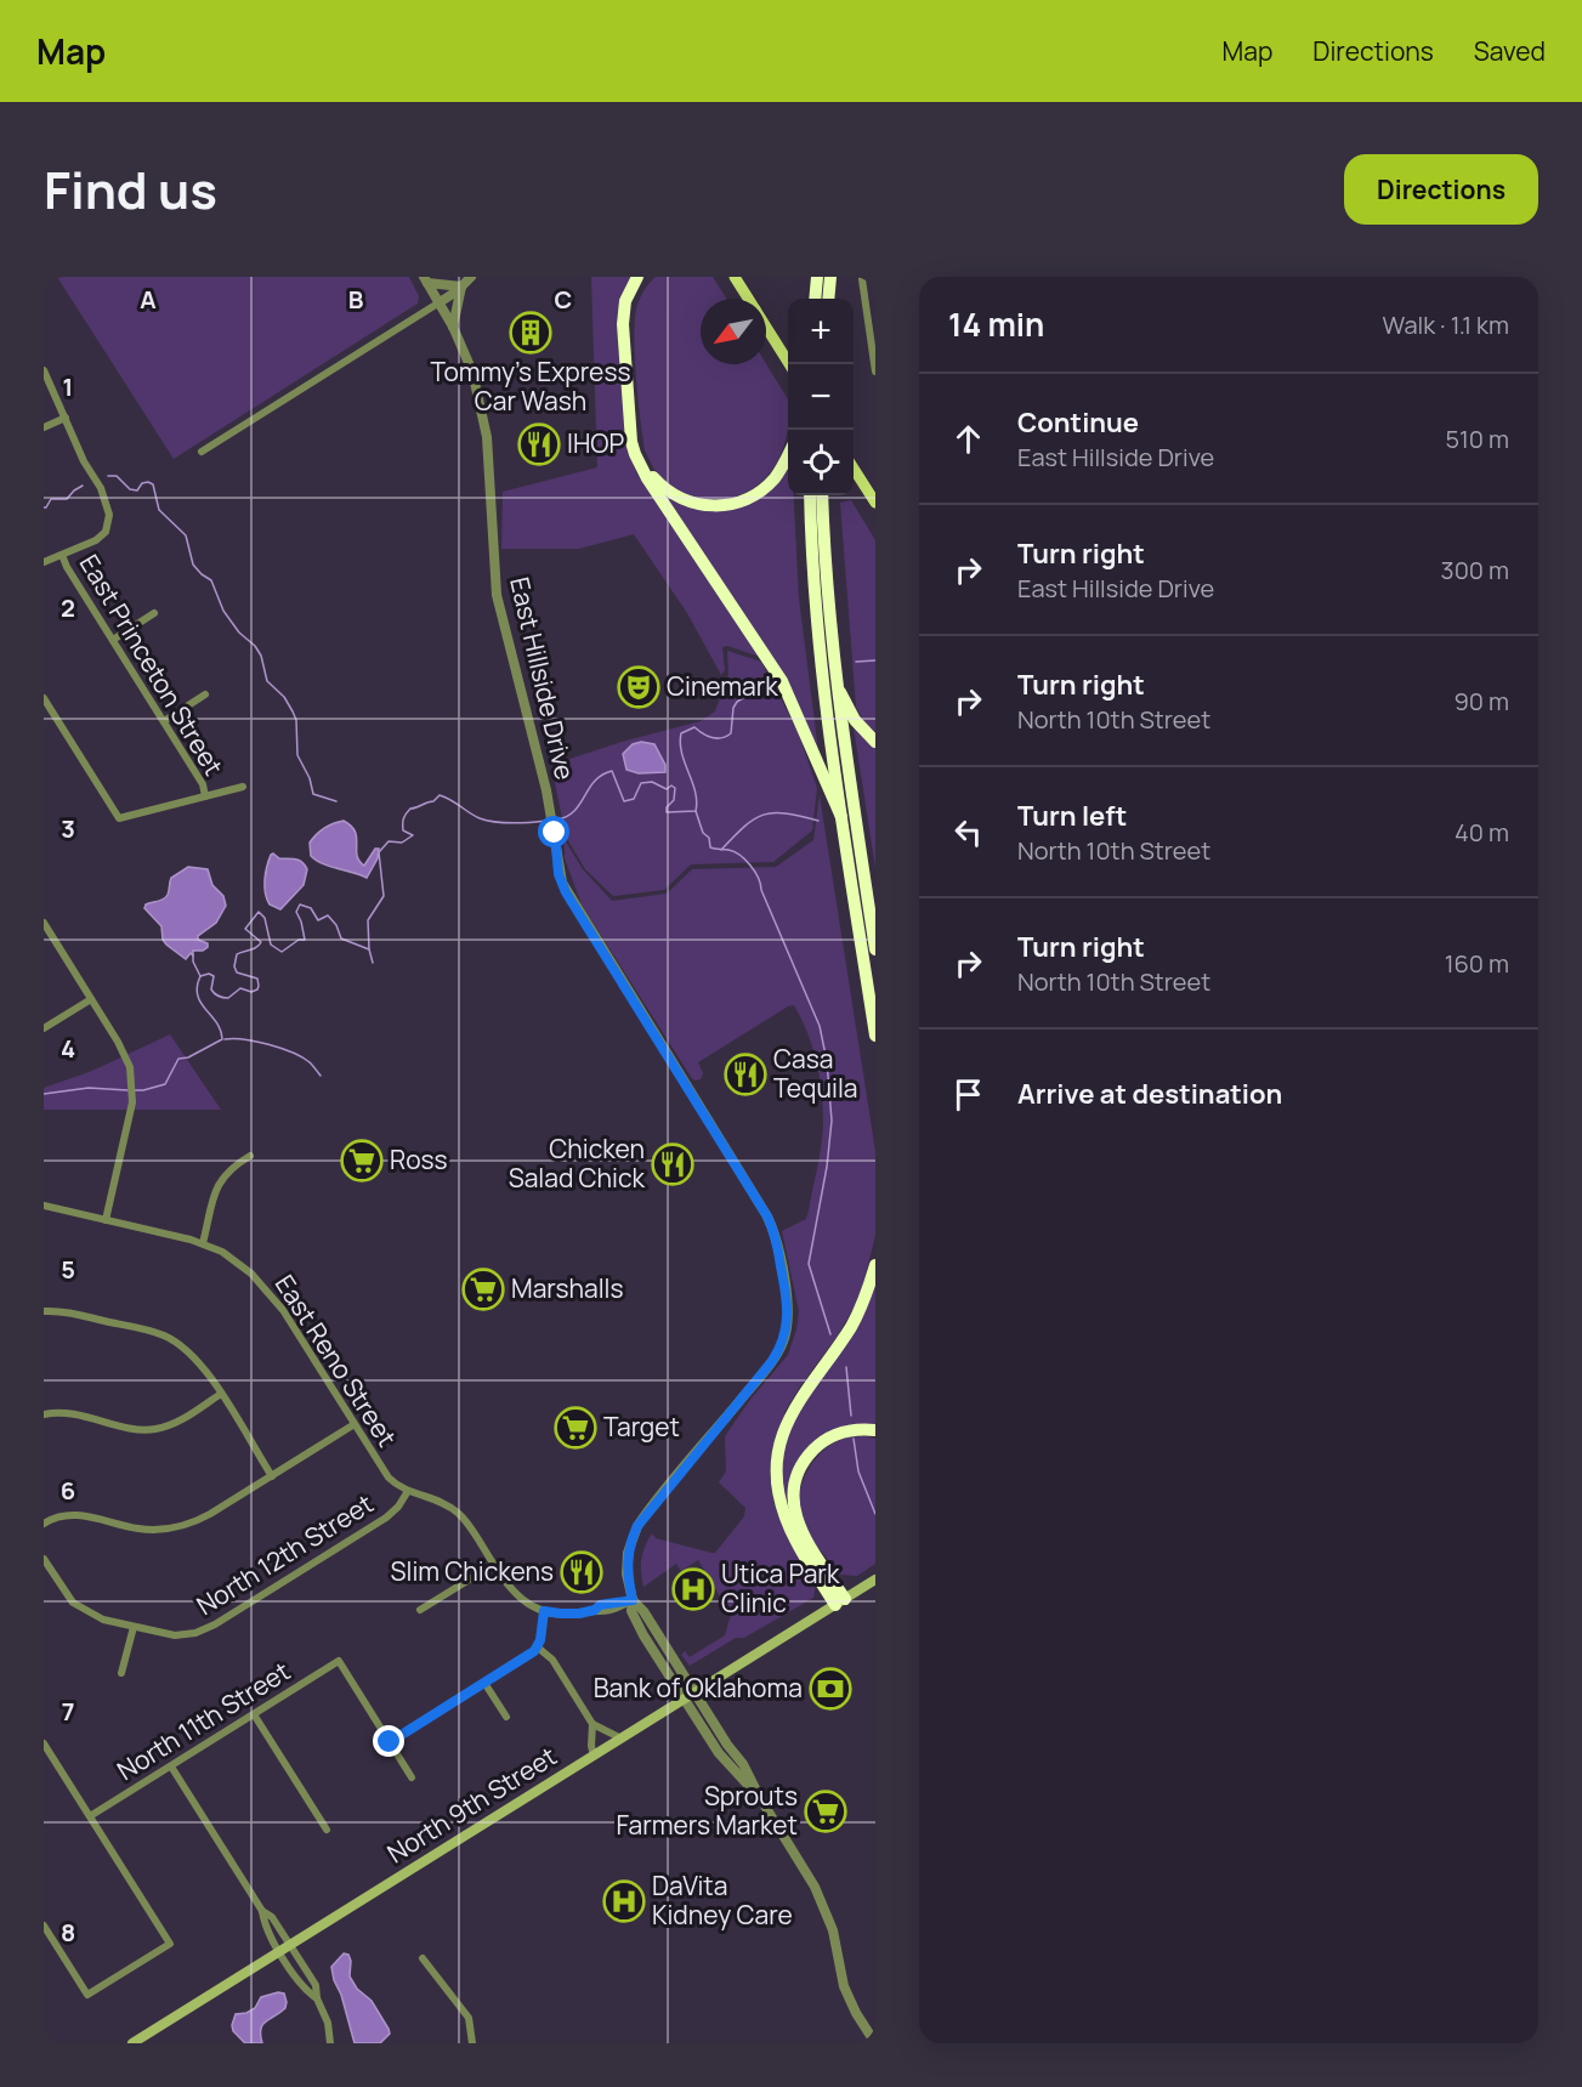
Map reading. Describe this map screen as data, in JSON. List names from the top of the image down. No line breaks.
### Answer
{"streets":{"main road":["North 9th Street"],"street":["East Princeton Street","East Hillside Drive","East Reno Street","North 12th Street","North 11th Street"]},"crossings":[["East Hillside Drive","North 9th Street"],["East Reno Street","North 12th Street"]],"places":{"building":["Tommy's Express Car Wash"],"restaurant":["IHOP","Casa Tequila","Chicken Salad Chick","Slim Chickens"],"theatre":["Cinemark"],"supermarket":["Ross","Marshalls","Target","Sprouts Farmers Market"],"hospital":["Utica Park Clinic","DaVita Kidney Care"],"bank":["Bank of Oklahoma"]},"north":"bottom left","page":{"header":"Map","nav":["Map","Directions","Saved"],"title":"Find us","buttons":"Directions","heading":["14 min","Walk · 1.1 km"],"map_buttons":["+","−"],"list":[["Continue","East Hillside Drive","510 m"],["Turn right","East Hillside Drive","300 m"],["Turn right","North 10th Street","90 m"],["Turn left","North 10th Street","40 m"],["Turn right","North 10th Street","160 m"],"Arrive at destination"]},"grid":{"columns":["A","B","C"],"rows":["1","2","3","4","5","6","7","8"]}}
